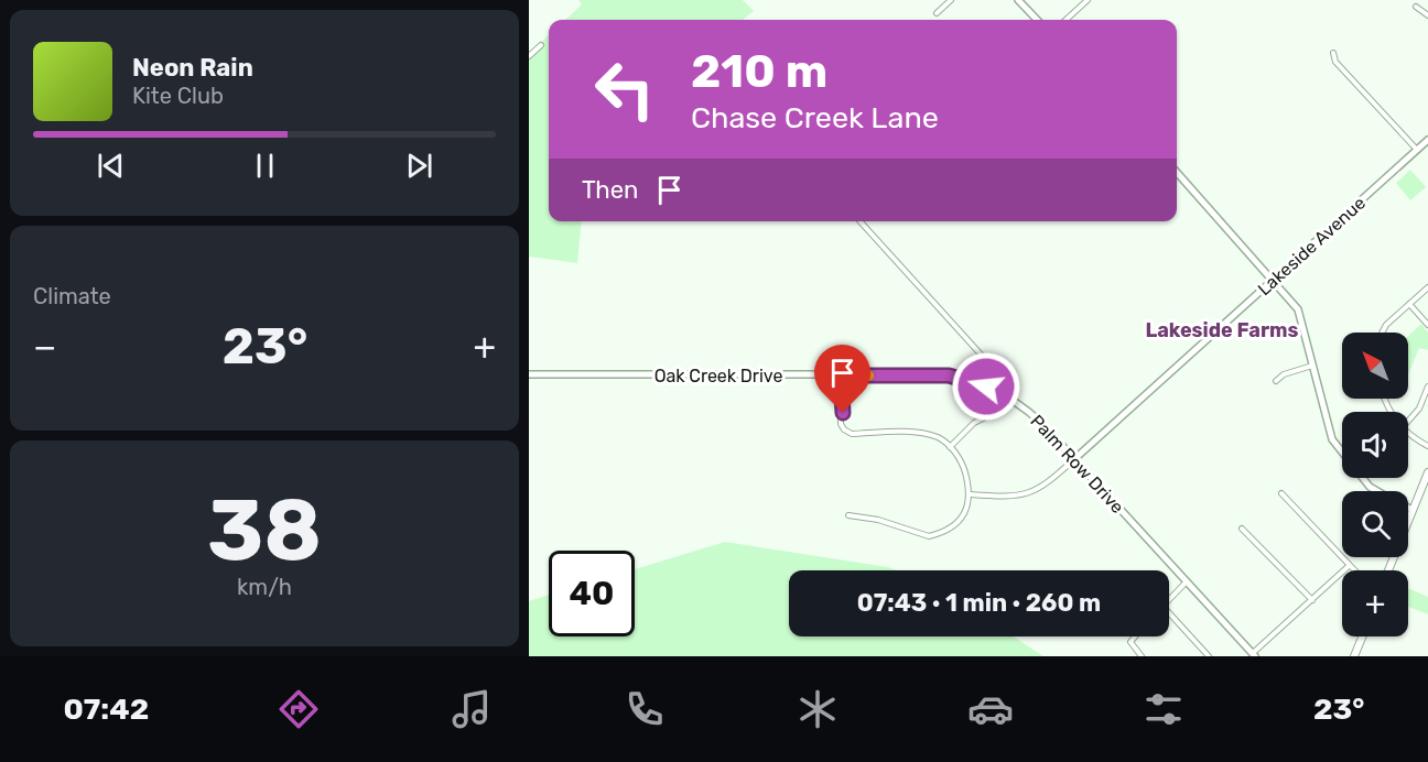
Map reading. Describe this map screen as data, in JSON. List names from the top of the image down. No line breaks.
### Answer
{"streets":{"street":["Lakeside Avenue","Oak Creek Drive","Palm Row Drive"]},"crossings":[["Lakeside Avenue","Palm Row Drive"],["Oak Creek Drive","Palm Row Drive"]],"districts":["Lakeside Farms"],"north":"top left","page":{"turn":["210 m","Chase Creek Lane"],"song":["Neon Rain","Kite Club"],"then":"Then","tile":["Climate",["38","km/h"]],"heat":["−","23°","+"],"map_buttons":"+","limit":"40","trip":"07:43 · 1 min · 260 m","tabs":["07:42","23°"]}}
